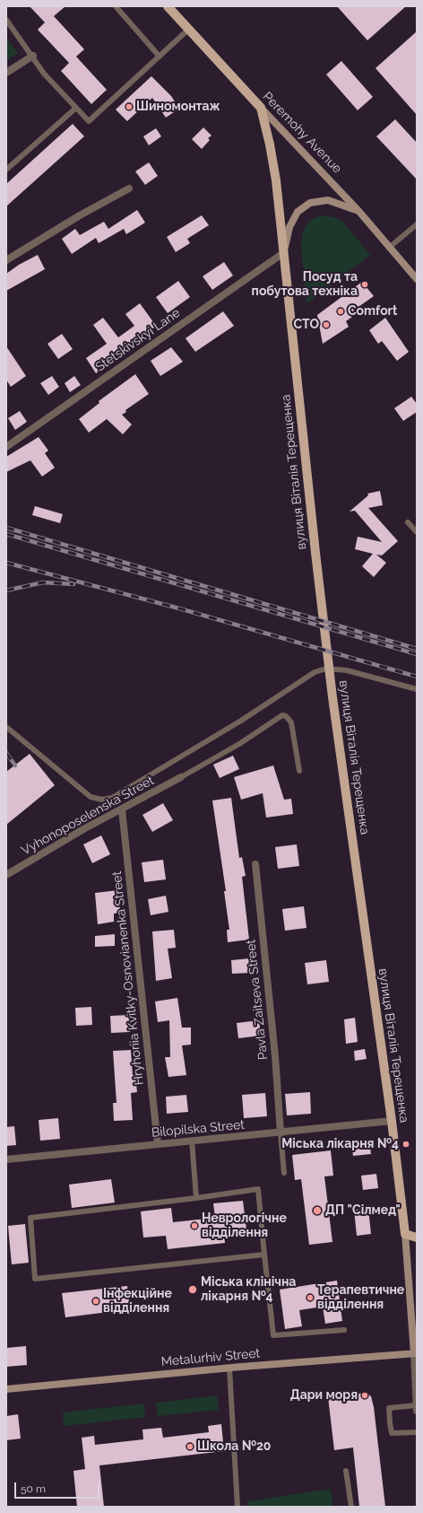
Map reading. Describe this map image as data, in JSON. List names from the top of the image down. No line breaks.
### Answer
{"streets":{"main road":["Peremohy Avenue","вулиця Віталія Терещенка","Metalurhiv Street"],"street":["Stetskivskyi Lane","Vyhonoposelenska Street","Hryhoriia Kvitky-Osnovianenka Street","Pavla Zaitseva Street","Bilopilska Street"]},"crossings":[["Peremohy Avenue","вулиця Віталія Терещенка"],["Stetskivskyi Lane","вулиця Віталія Терещенка"],["вулиця Віталія Терещенка","Bilopilska Street"],["вулиця Віталія Терещенка","Metalurhiv Street"],["Vyhonoposelenska Street","Hryhoriia Kvitky-Osnovianenka Street"],["Hryhoriia Kvitky-Osnovianenka Street","Bilopilska Street"],["Pavla Zaitseva Street","Bilopilska Street"]],"places":["Шиномонтаж","Посуд та побутова техніка","Comfort","СТО","Міська лікарня №4","ДП \"Сілмед\"","Неврологічне відділення","Міська клінічна лікарня №4","Терапевтичне відділення","Інфекційне відділення","Дари моря","Школа №20"],"scale_bar":"50 m"}
